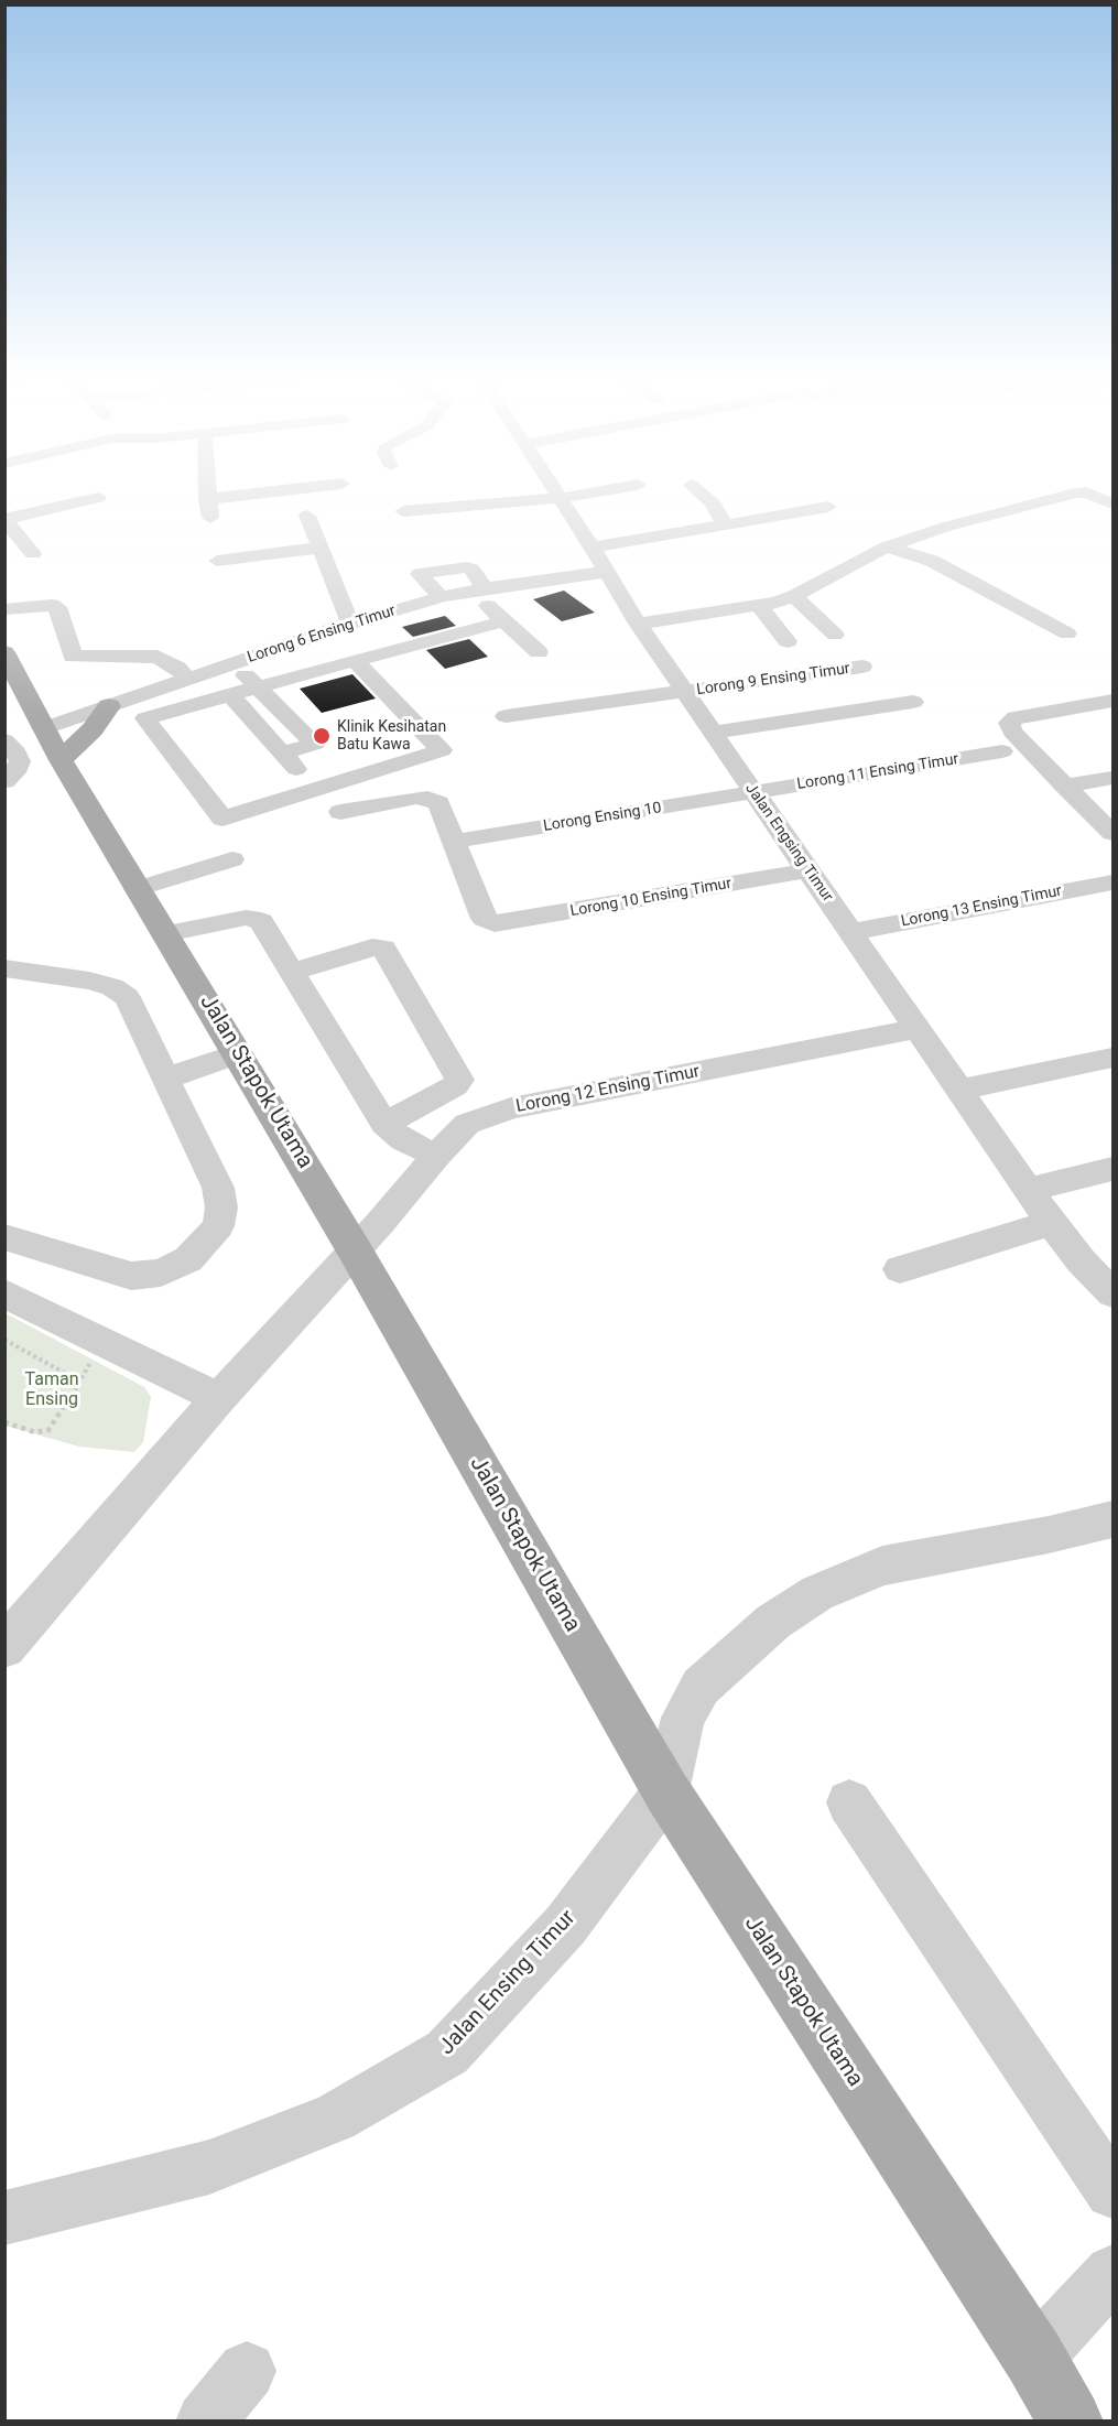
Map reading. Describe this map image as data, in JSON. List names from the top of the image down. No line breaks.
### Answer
{"streets":{"main road":["Jalan Stapok Utama"],"street":["Lorong 6 Ensing Timur","Lorong 9 Ensing Timur","Lorong 11 Ensing Timur","Lorong Ensing 10","Jalan Engsing Timur","Lorong 10 Ensing Timur","Lorong 13 Ensing Timur","Lorong 12 Ensing Timur","Jalan Ensing Timur"]},"crossings":[["Lorong 6 Ensing Timur","Jalan Engsing Timur"],["Lorong 6 Ensing Timur","Jalan Stapok Utama"],["Lorong 9 Ensing Timur","Jalan Engsing Timur"],["Lorong 11 Ensing Timur","Lorong Ensing 10"],["Lorong 11 Ensing Timur","Jalan Engsing Timur"],["Lorong Ensing 10","Jalan Engsing Timur"],["Lorong Ensing 10","Lorong 10 Ensing Timur"],["Jalan Engsing Timur","Lorong 10 Ensing Timur"],["Jalan Engsing Timur","Lorong 13 Ensing Timur"],["Jalan Engsing Timur","Lorong 12 Ensing Timur"],["Jalan Stapok Utama","Lorong 12 Ensing Timur"],["Jalan Stapok Utama","Jalan Ensing Timur"]],"parks":["Taman Ensing"],"places":["Klinik Kesihatan Batu Kawa"]}
